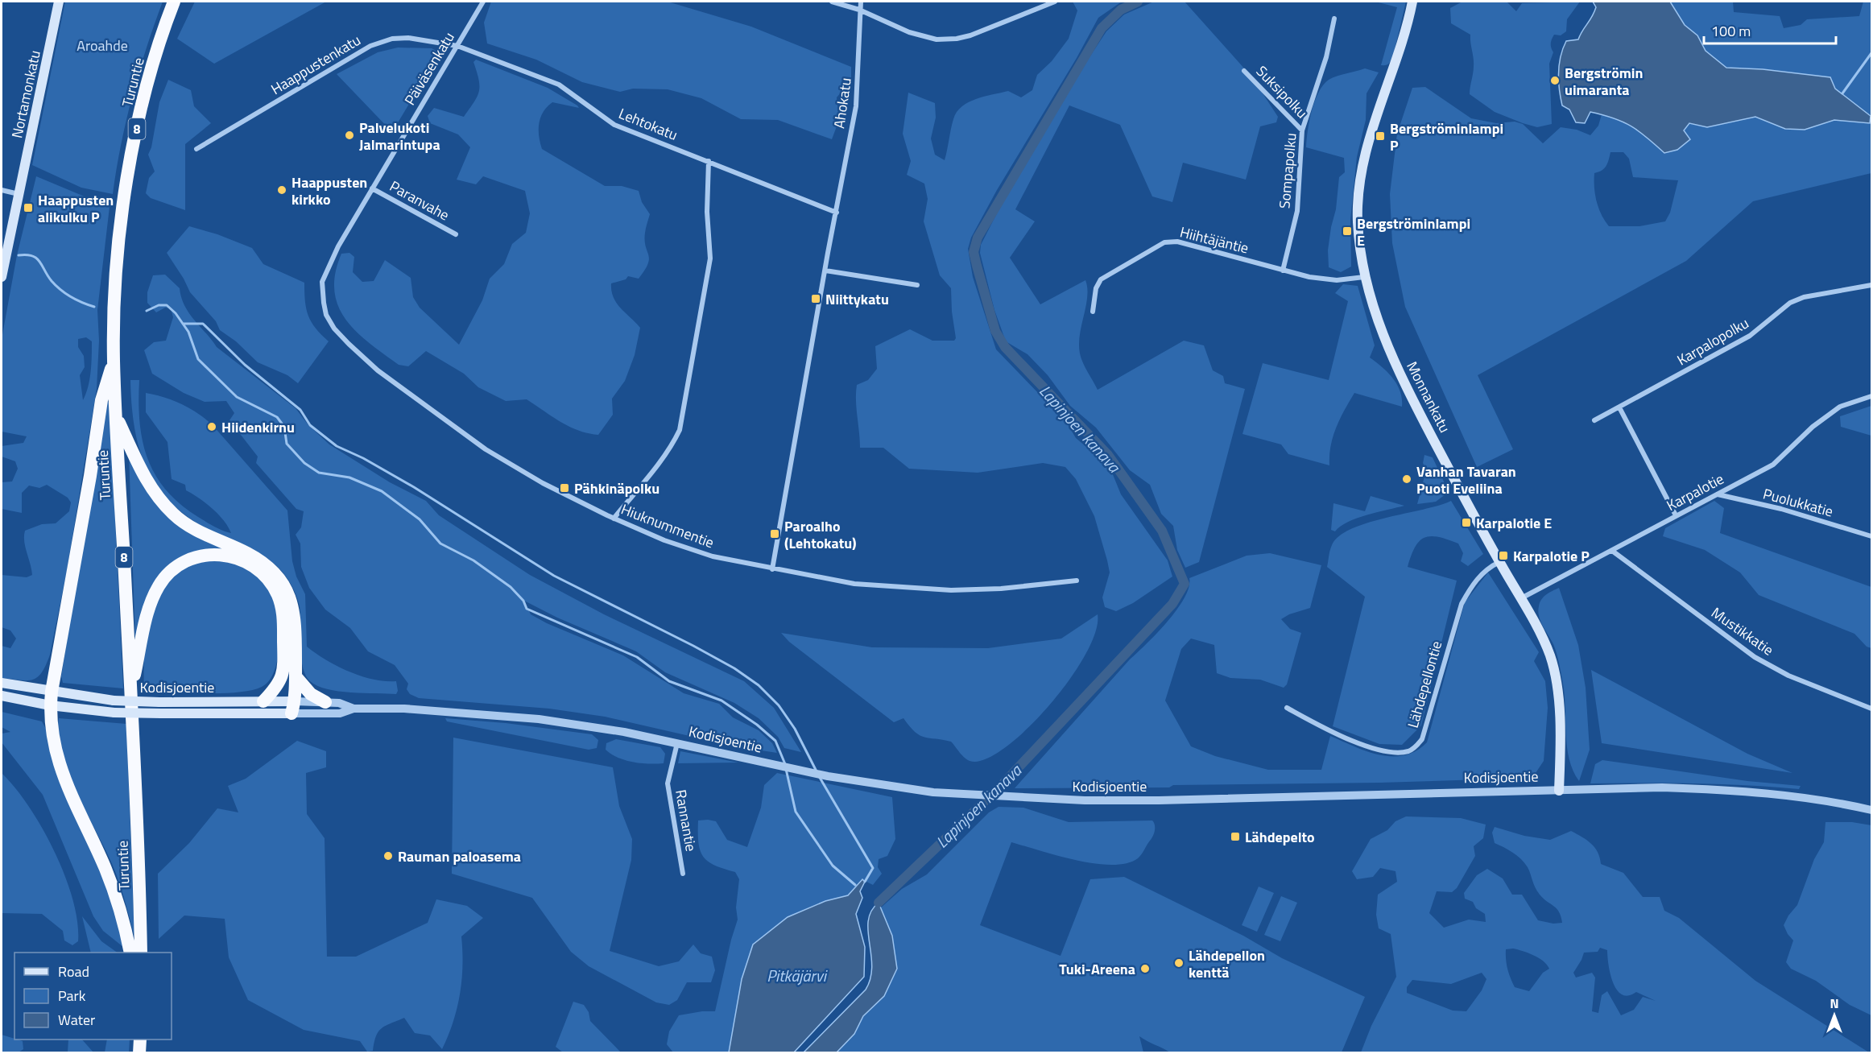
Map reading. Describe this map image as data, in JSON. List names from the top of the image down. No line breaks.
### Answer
{"streets":{"highway":["Turuntie","8"],"main road":["Nortamonkatu","Monnankatu","Kodisjoentie"],"street":["Haappustenkatu","Päiväsenkatu","Suksipolku","Ahokatu","Lehtokatu","Sompapolku","Paranvahe","Hiihtäjäntie","Karpalopolku","Karpalotie","Puolukkatie","Hiuknummentie","Mustikkatie","Lähdepellontie","Rannantie"]},"crossings":[["Haappustenkatu","Päiväsenkatu"],["Haappustenkatu","Lehtokatu"],["Päiväsenkatu","Lehtokatu"],["Päiväsenkatu","Paranvahe"],["Päiväsenkatu","Hiuknummentie"],["Suksipolku","Sompapolku"],["Ahokatu","Lehtokatu"],["Sompapolku","Hiihtäjäntie"],["Hiihtäjäntie","Monnankatu"],["Monnankatu","Karpalotie"],["Monnankatu","Lähdepellontie"],["Monnankatu","Kodisjoentie"],["Karpalotie","Puolukkatie"],["Karpalotie","Mustikkatie"],["Kodisjoentie","Rannantie"]],"water":["Lapinjoen kanava","Pitkäjärvi"],"parks":["Aroahde"],"places":{"other":["Bergströmin uimaranta","Palvelukoti Jalmarintupa","Haappusten kirkko","Hiidenkirnu","Vanhan Tavaran Puoti Eveliina","Rauman paloasema","Lähdepellon kenttä","Tuki-Areena"],"transit":["Bergströminlampi P","Haappusten alikulku P","Bergströminlampi E","Niittykatu","Pähkinäpolku","Karpalotie E","Paroalho (Lehtokatu)","Karpalotie P","Lähdepelto"]},"legend":["Road","Park","Water"],"scale_bar":"100 m","north":"top"}
